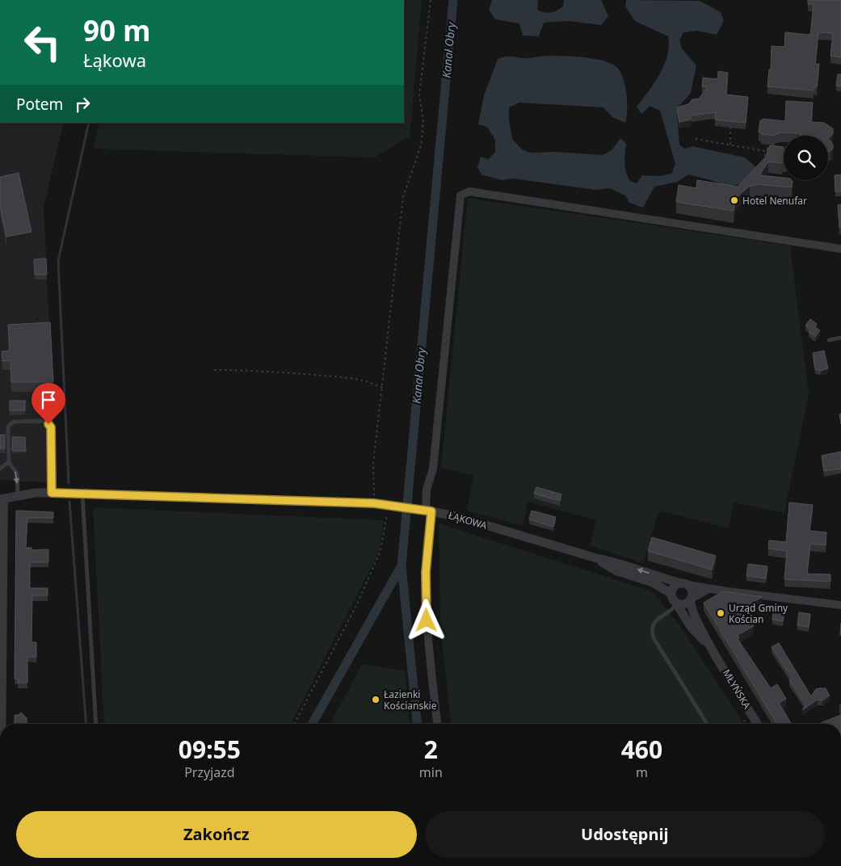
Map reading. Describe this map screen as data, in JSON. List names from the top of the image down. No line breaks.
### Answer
{"streets":{"street":["ŁĄKOWA","MŁYŃSKA"]},"crossings":[["ŁĄKOWA","MŁYŃSKA"]],"water":["Kanał Obry"],"places":["Hotel Nenufar","Urząd Gminy Kościan","Łazienki Kościanskie"],"page":{"turn":["90 m","Łąkowa"],"then":"Potem","eta":["09:55","Przyjazd","2","min","460","m"],"buttons":["Zakończ","Udostępnij"]}}
